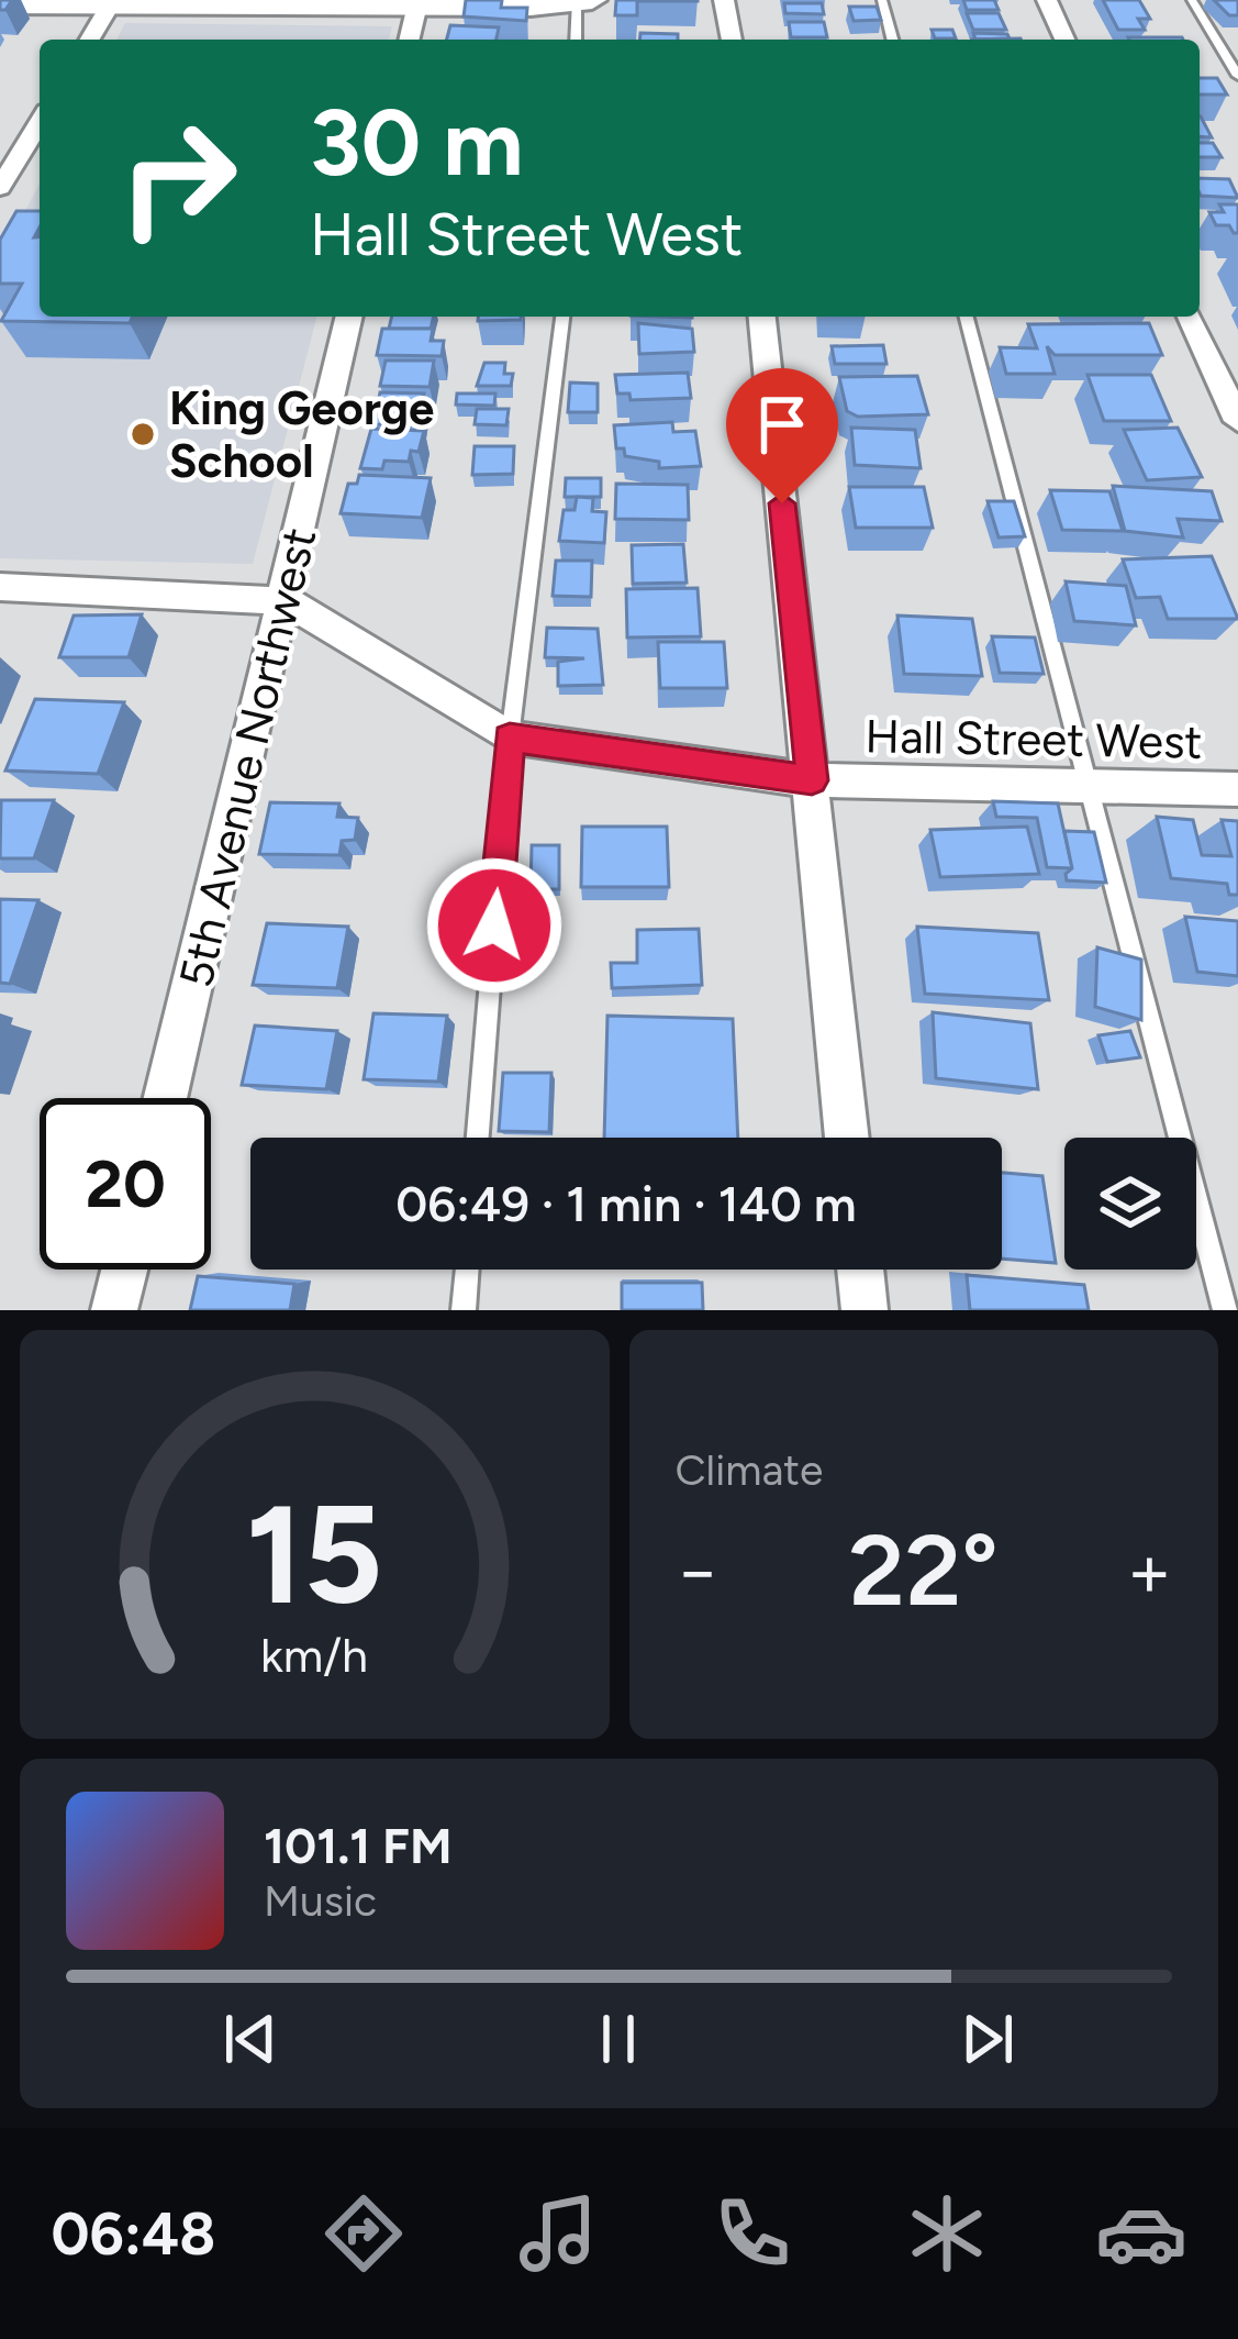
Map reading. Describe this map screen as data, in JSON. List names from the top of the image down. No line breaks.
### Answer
{"streets":{"street":["Hall Street West","5th Avenue Northwest"]},"crossings":[["Hall Street West","5th Avenue Northwest"]],"places":["King George School"],"page":{"turn":["30 m","Hall Street West"],"limit":"20","trip":"06:49 · 1 min · 140 m","tile":"Climate","heat":["−","22°","+"],"song":["101.1 FM","Music"],"tabs":"06:48","gauge":["15","km/h"]}}
